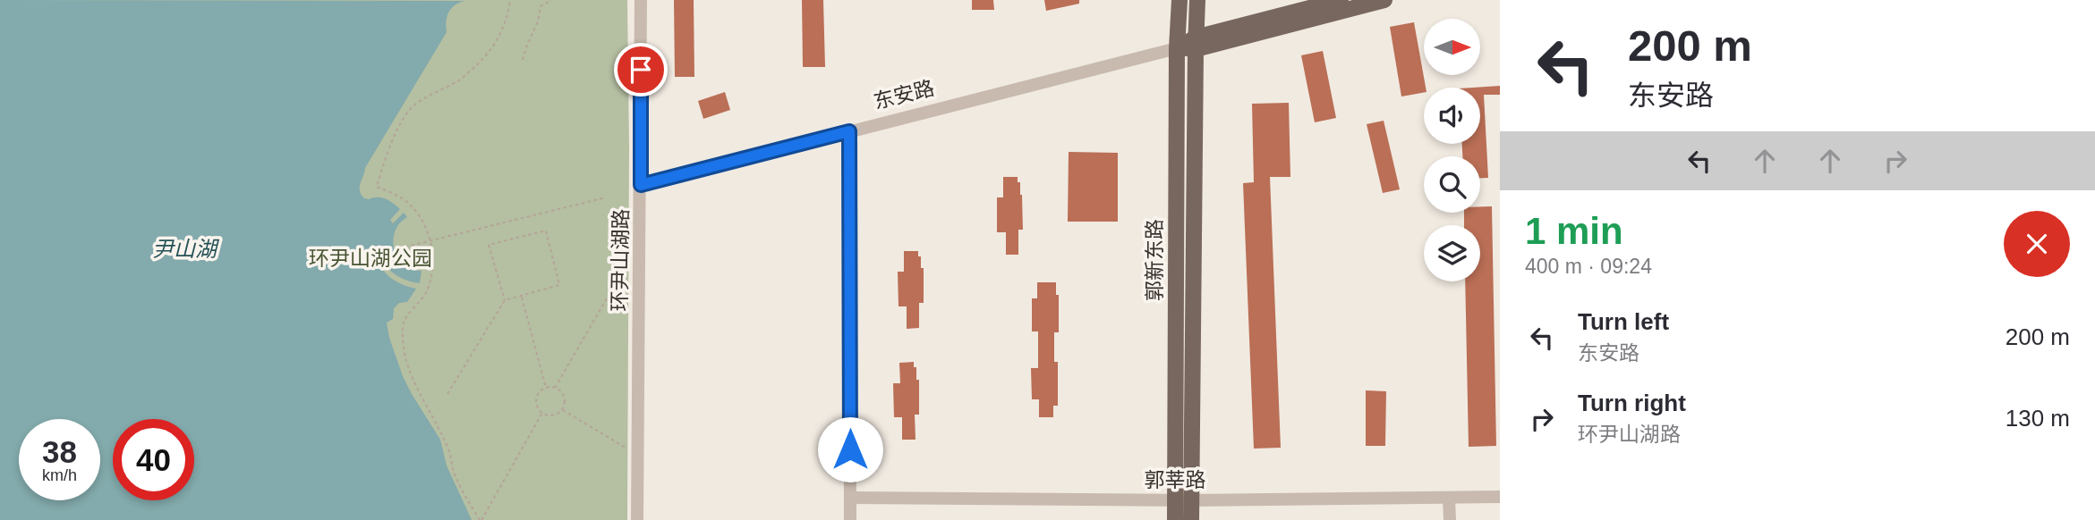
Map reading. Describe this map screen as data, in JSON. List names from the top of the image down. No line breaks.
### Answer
{"streets":{"main road":["东安路","郭新东路"],"street":["环尹山湖路","郭莘路"]},"crossings":[["东安路","环尹山湖路"],["东安路","郭新东路"],["郭新东路","郭莘路"]],"water":["尹山湖"],"parks":["环尹山湖公园"],"north":"right","page":{"turn":["200 m","东安路"],"heading":["1 min","400 m · 09:24"],"list":[{"name":"Turn left","note":"东安路","value":"200 m"},{"name":"Turn right","note":"环尹山湖路","value":"130 m"}],"speed":"38 km/h","limit":"40"}}
